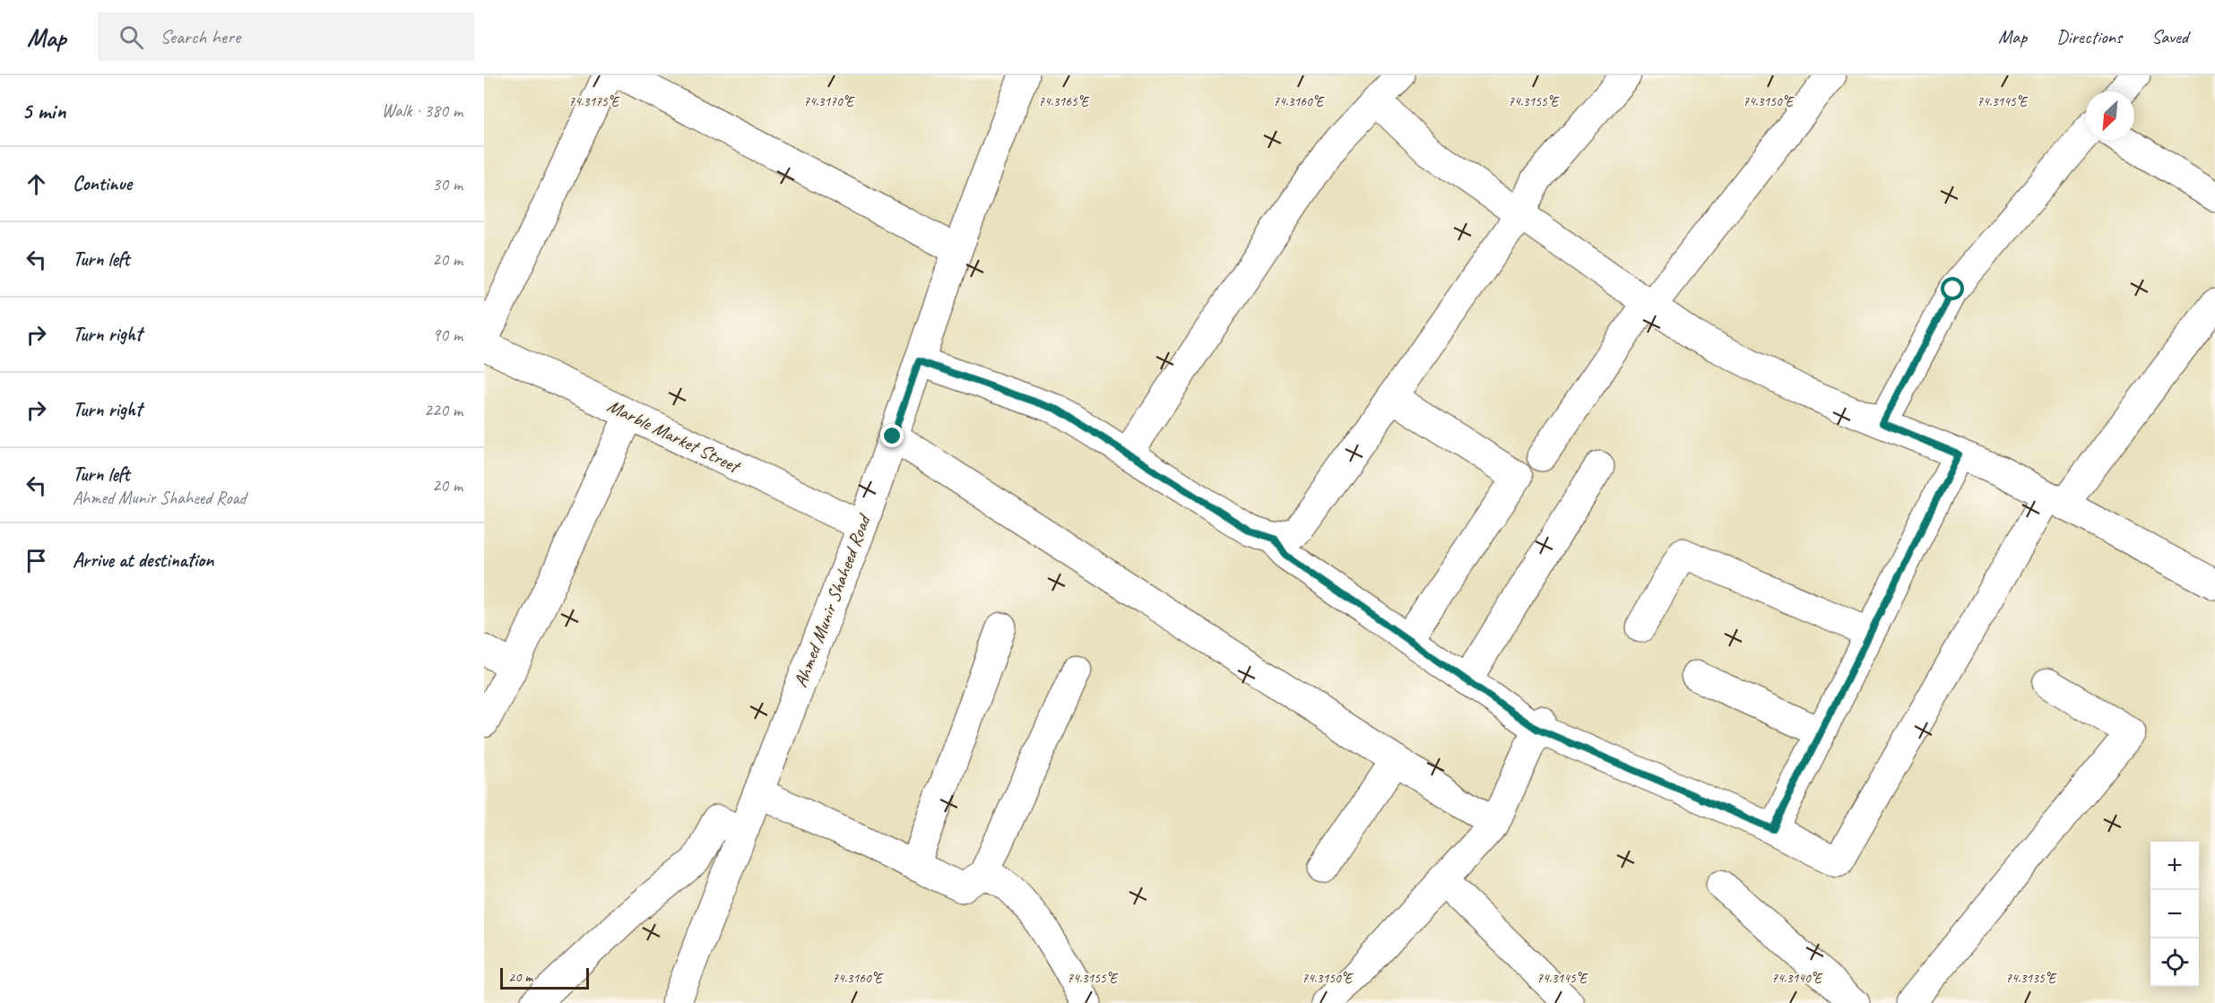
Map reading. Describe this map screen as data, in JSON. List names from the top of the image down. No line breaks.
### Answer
{"streets":{"street":["Marble Market Street","Ahmed Munir Shaheed Road"]},"crossings":[["Marble Market Street","Ahmed Munir Shaheed Road"]],"scale_bar":"20 m","north":"bottom left","page":{"header":"Map","search":"Search here","nav":["Map","Directions","Saved"],"heading":["5 min","Walk · 380 m"],"list":[["Continue","30 m"],["Turn left","20 m"],["Turn right","90 m"],["Turn right","220 m"],["Turn left","Ahmed Munir Shaheed Road","20 m"],"Arrive at destination"],"map_buttons":["+","−"],"scale":"20 m"},"coordinates":["74.3175°E","74.3170°E","74.3165°E","74.3160°E","74.3155°E","74.3150°E","74.3145°E","74.3140°E","74.3135°E"]}
